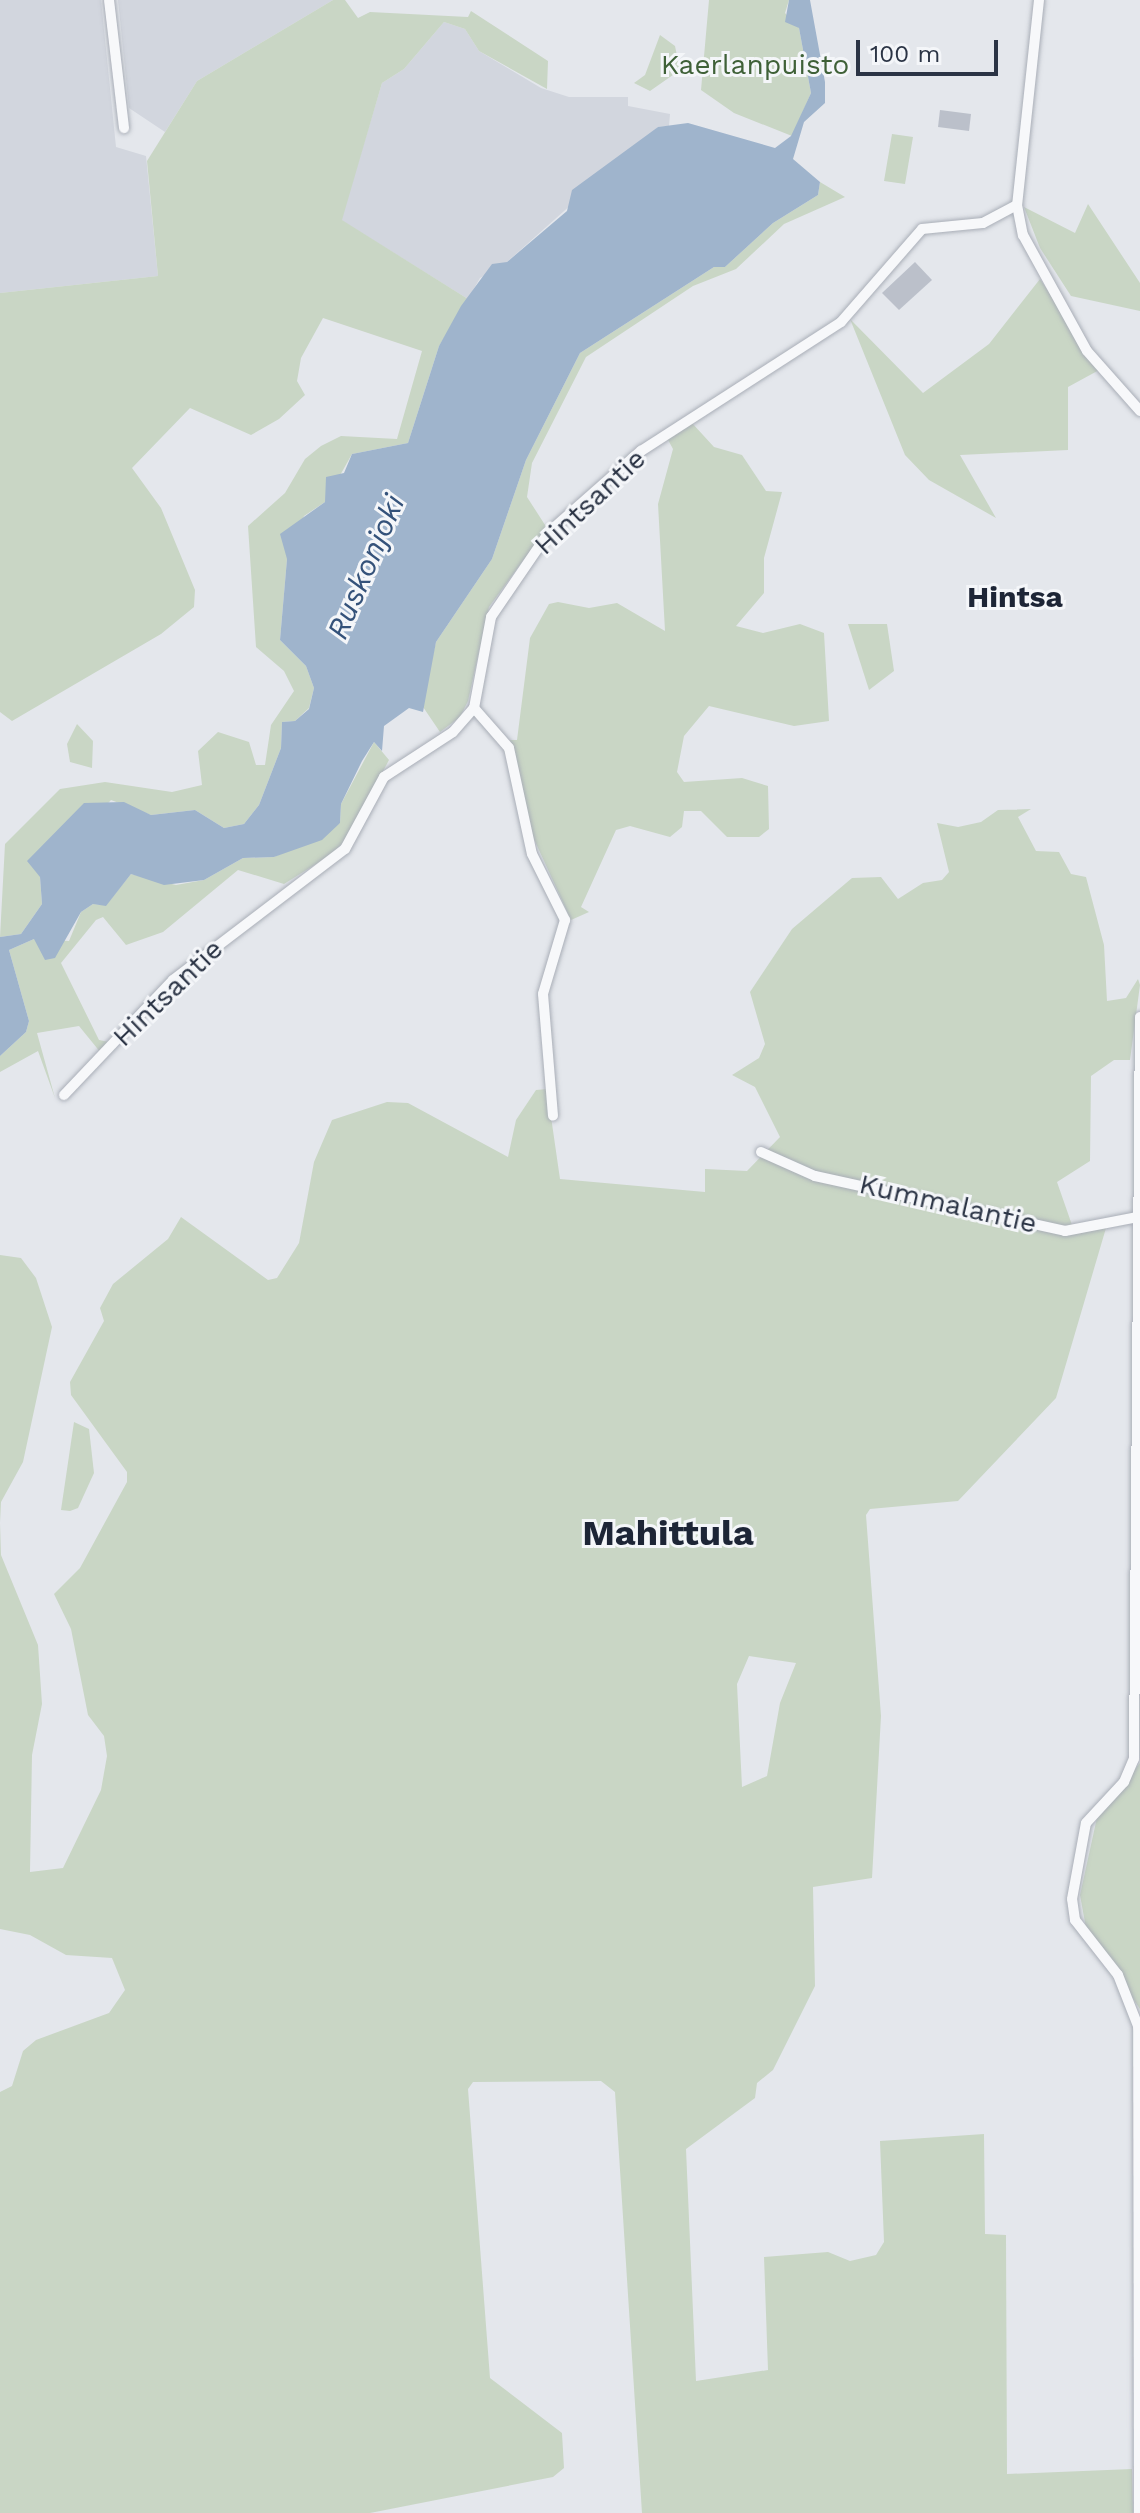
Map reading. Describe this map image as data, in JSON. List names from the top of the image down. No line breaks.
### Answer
{"streets":{"street":["Hintsantie","Kummalantie"]},"districts":["Hintsa","Mahittula"],"water":["Ruskonjoki"],"parks":["Kaerlanpuisto"],"scale_bar":"100 m"}
